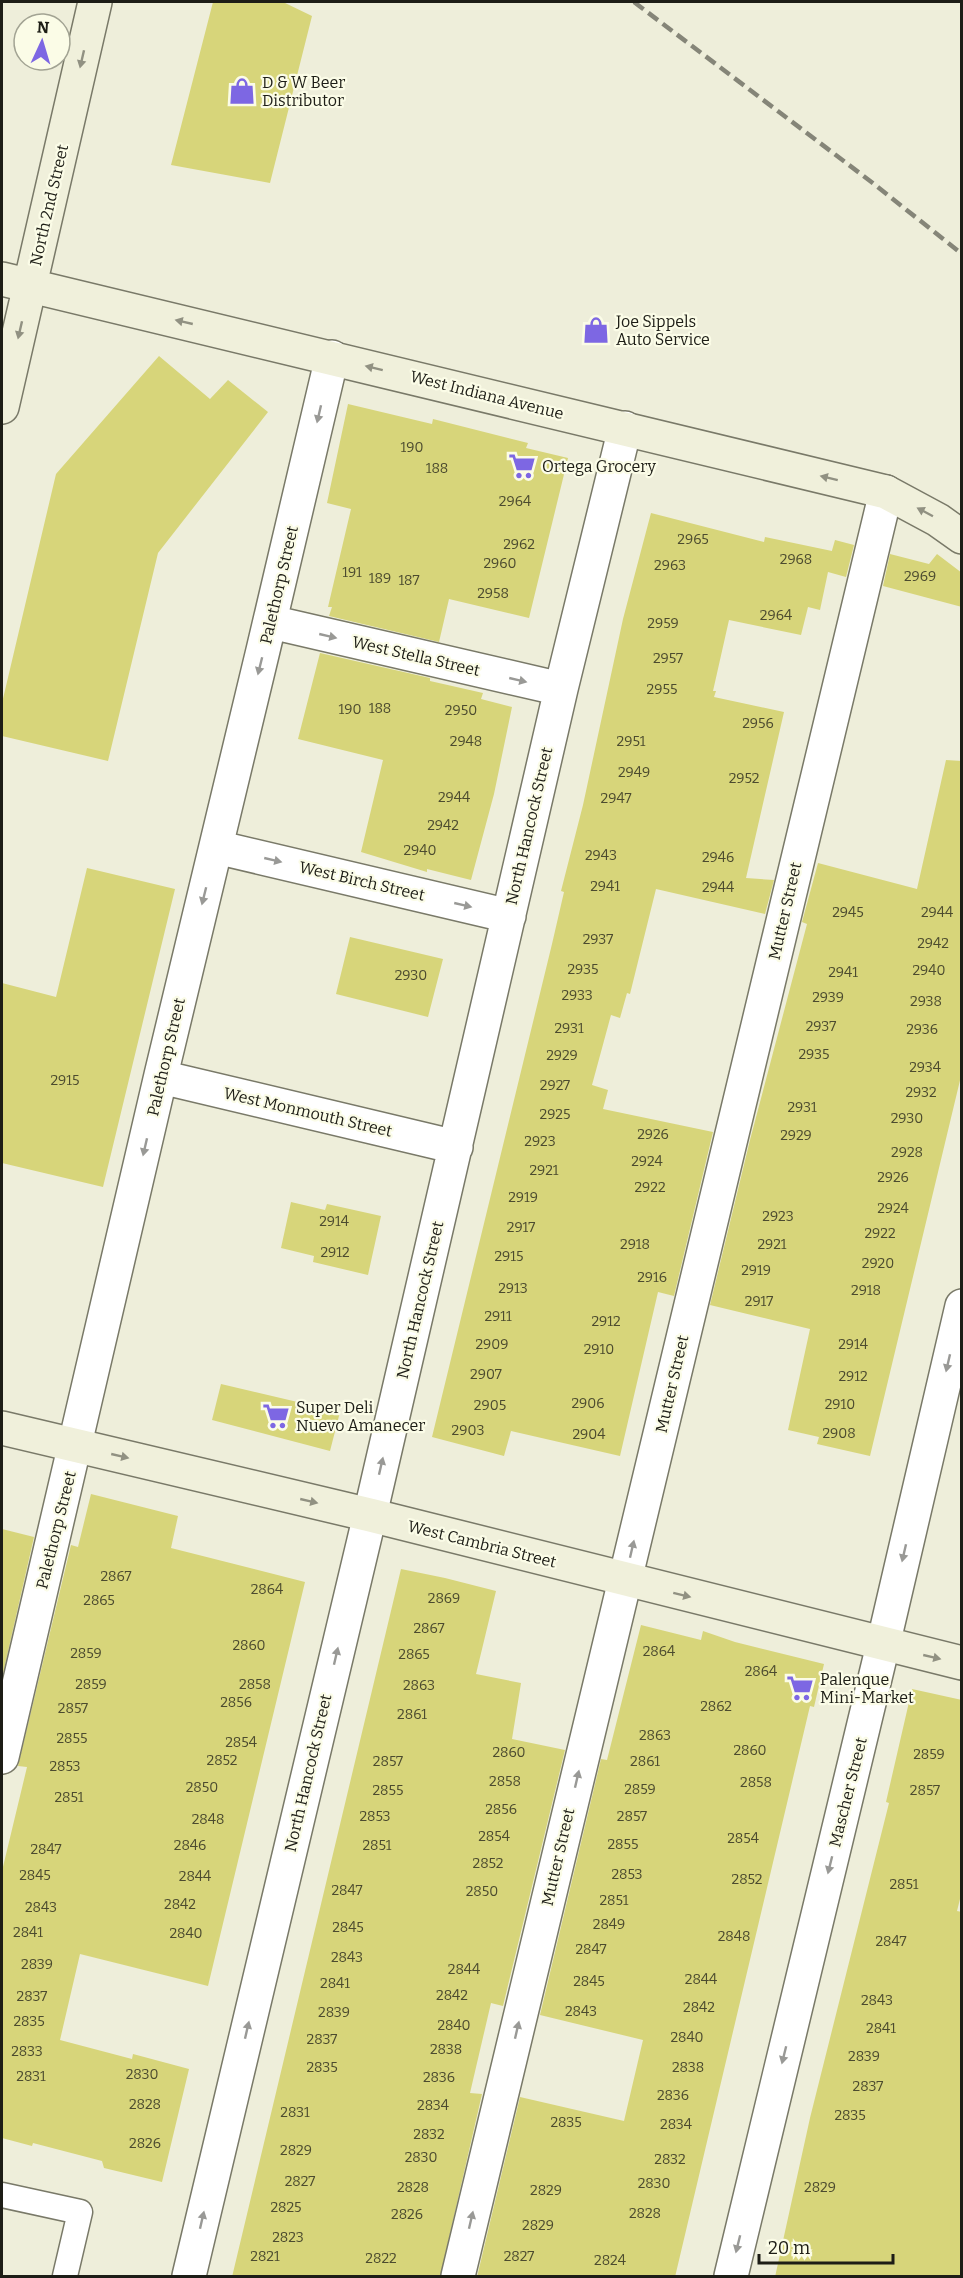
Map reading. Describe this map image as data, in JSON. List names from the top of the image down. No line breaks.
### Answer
{"streets":{"street":["North 2nd Street","West Indiana Avenue","Palethorp Street","West Stella Street","North Hancock Street","West Birch Street","Mutter Street","West Monmouth Street","West Cambria Street","Mascher Street"]},"crossings":[["North 2nd Street","West Indiana Avenue"],["West Indiana Avenue","Palethorp Street"],["West Indiana Avenue","North Hancock Street"],["West Indiana Avenue","Mutter Street"],["Palethorp Street","West Stella Street"],["Palethorp Street","West Birch Street"],["Palethorp Street","West Monmouth Street"],["Palethorp Street","West Cambria Street"],["West Stella Street","North Hancock Street"],["North Hancock Street","West Birch Street"],["North Hancock Street","West Monmouth Street"],["North Hancock Street","West Cambria Street"],["Mutter Street","West Cambria Street"],["West Cambria Street","Mascher Street"]],"one_way":["North 2nd Street","West Indiana Avenue","Palethorp Street","West Stella Street","North Hancock Street","West Birch Street","Mutter Street","West Cambria Street","Mascher Street"],"places":{"shop":["D & W Beer Distributor","Joe Sippels Auto Service"],"supermarket":["Ortega Grocery","Super Deli Nuevo Amanecer","Palenque Mini-Market"]},"house_numbers":["190","188","2964","2965","2962","2968","2960","2963","191","2969","189","187","2958","2964","2959","2957","2955","188","190","2950","2956","2948","2951","2949","2952","2944","2947","2942","2940","2943","2946","2941","2944","2945","2944","2937","2942","2935","2940","2941","2930","2933","2939","2938","2937","2931","2936","2935","2929","2934","2915","2927","2932","2931","2925","2930","2926","2929","2923","2928","2924","2921","2926","2922","2919","2924","2923","2914","2917","2922","2918","2921","2912","2915","2920","2919","2916","2913","2918","2917","2911","2912","2909","2914","2910","2907","2912","2906","2910","2905","2903","2908","2904","2867","2864","2869","2865","2867","2860","2864","2859","2865","2864","2859","2858","2863","2856","2862","2857","2861","2863","2855","2854","2860","2860","2859","2852","2857","2861","2853","2858","2858","2850","2859","2855","2857","2851","2856","2853","2857","2848","2854","2854","2855","2846","2851","2847","2852","2853","2845","2844","2852","2851","2847","2850","2851","2842","2843","2849","2845","2841","2840","2848","2847","2847","2843","2839","2844","2844","2845","2841","2842","2837","2843","2842","2843","2839","2835","2840","2841","2840","2837","2838","2833","2839","2835","2838","2830","2831","2836","2837","2836","2828","2834","2831","2835","2835","2834","2832","2826","2829","2830","2832","2827","2830","2828","2829","2829","2825","2828","2826","2829","2823","2821","2827","2822","2824"],"scale_bar":"20 m","north":"top"}
